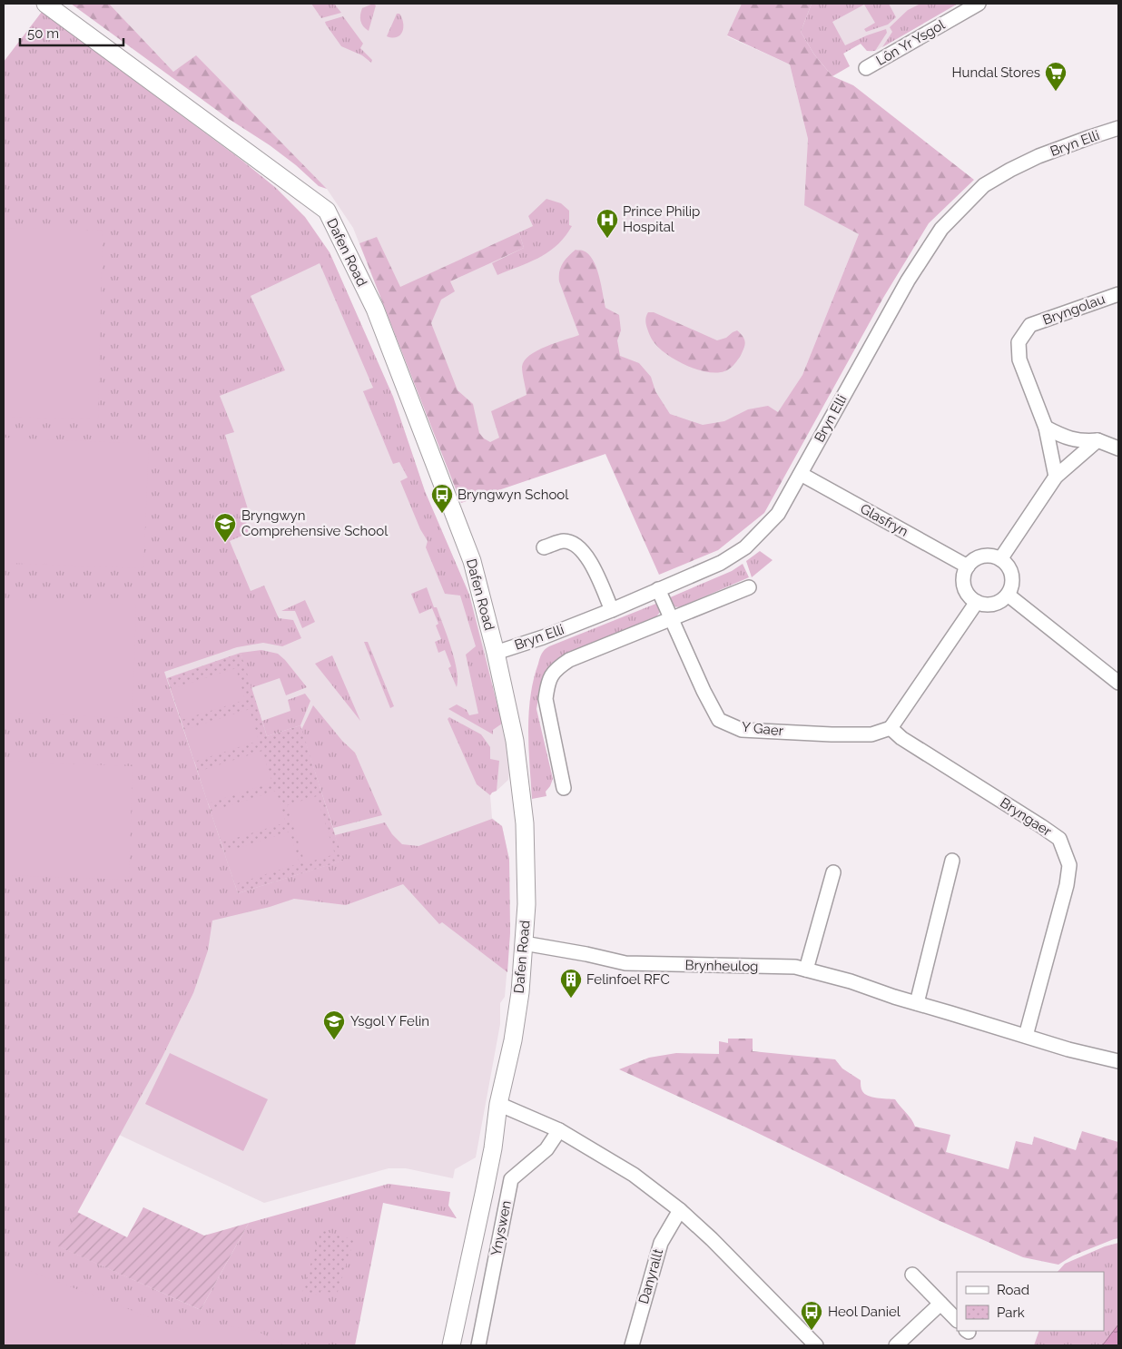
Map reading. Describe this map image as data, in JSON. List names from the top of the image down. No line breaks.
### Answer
{"streets":{"street":["Lôn Yr Ysgol","Bryn Elli","Dafen Road","Bryngolau","Glasfryn","Y Gaer","Bryngaer","Brynheulog","Ynyswen","Danyrallt"]},"crossings":[["Bryn Elli","Dafen Road"],["Bryn Elli","Glasfryn"],["Bryn Elli","Y Gaer"],["Dafen Road","Brynheulog"],["Y Gaer","Bryngaer"],["Bryngaer","Brynheulog"]],"places":{"supermarket":["Hundal Stores"],"hospital":["Prince Philip Hospital"],"bus stop":["Bryngwyn School","Heol Daniel"],"school or university":["Bryngwyn Comprehensive School","Ysgol Y Felin"],"building":["Felinfoel RFC"]},"legend":["Road","Park"],"scale_bar":"50 m"}
